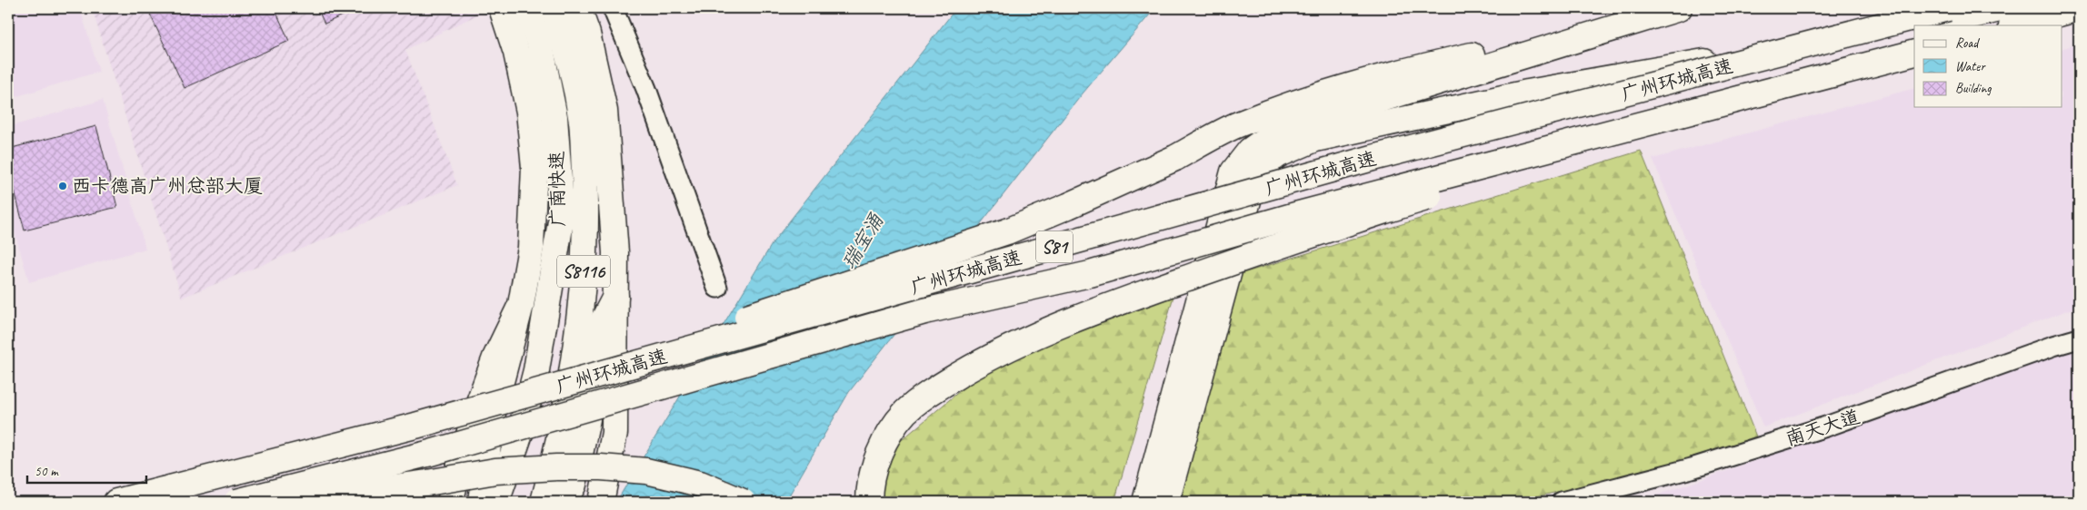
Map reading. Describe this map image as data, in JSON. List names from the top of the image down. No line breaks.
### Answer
{"streets":{"main road":["广州环城高速","广南快速","S81","S8116"],"street":["南天大道"]},"water":["瑞宝涌"],"places":["西卡德高广州总部大厦"],"legend":["Road","Water","Building"],"scale_bar":"50 m"}
